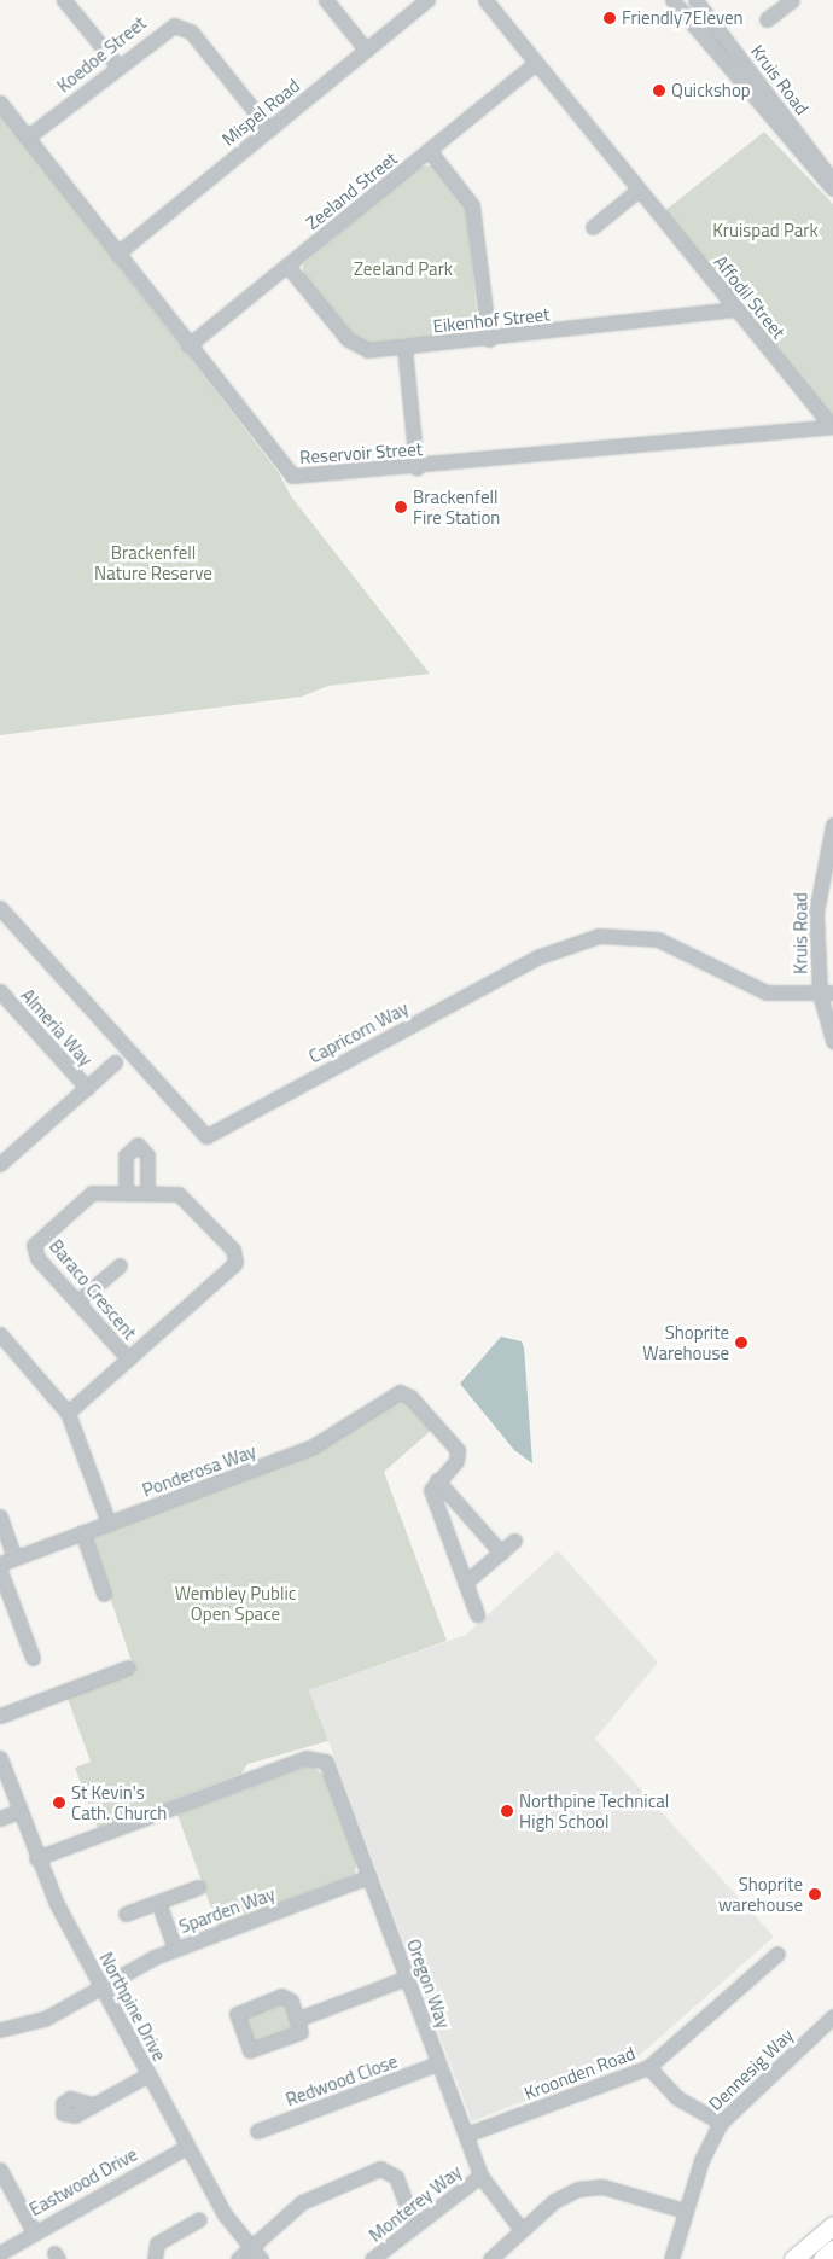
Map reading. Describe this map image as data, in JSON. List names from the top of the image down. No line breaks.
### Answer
{"streets":{"street":["Koedoe Street","Kruis Road","Mispel Road","Zeeland Street","Affodil Street","Eikenhof Street","Reservoir Street","Almeria Way","Capricorn Way","Baraco Crescent","Ponderosa Way","Sparden Way","Oregon Way","Northpine Drive","Dennesig Way","Kroonden Road","Redwood Close","Eastwood Drive","Monterey Way"]},"crossings":[["Koedoe Street","Mispel Road"],["Koedoe Street","Reservoir Street"],["Kruis Road","Capricorn Way"],["Mispel Road","Reservoir Street"],["Zeeland Street","Affodil Street"],["Zeeland Street","Eikenhof Street"],["Zeeland Street","Reservoir Street"],["Affodil Street","Eikenhof Street"],["Affodil Street","Reservoir Street"],["Sparden Way","Oregon Way"],["Sparden Way","Northpine Drive"],["Oregon Way","Northpine Drive"],["Oregon Way","Kroonden Road"],["Oregon Way","Redwood Close"],["Oregon Way","Monterey Way"],["Northpine Drive","Eastwood Drive"]],"parks":["Kruispad Park","Zeeland Park","Brackenfell Nature Reserve","Wembley Public Open Space"],"places":["Friendly7Eleven","Quickshop","Brackenfell Fire Station","Shoprite Warehouse","St Kevin's Cath. Church","Northpine Technical High School","Shoprite warehouse"]}
